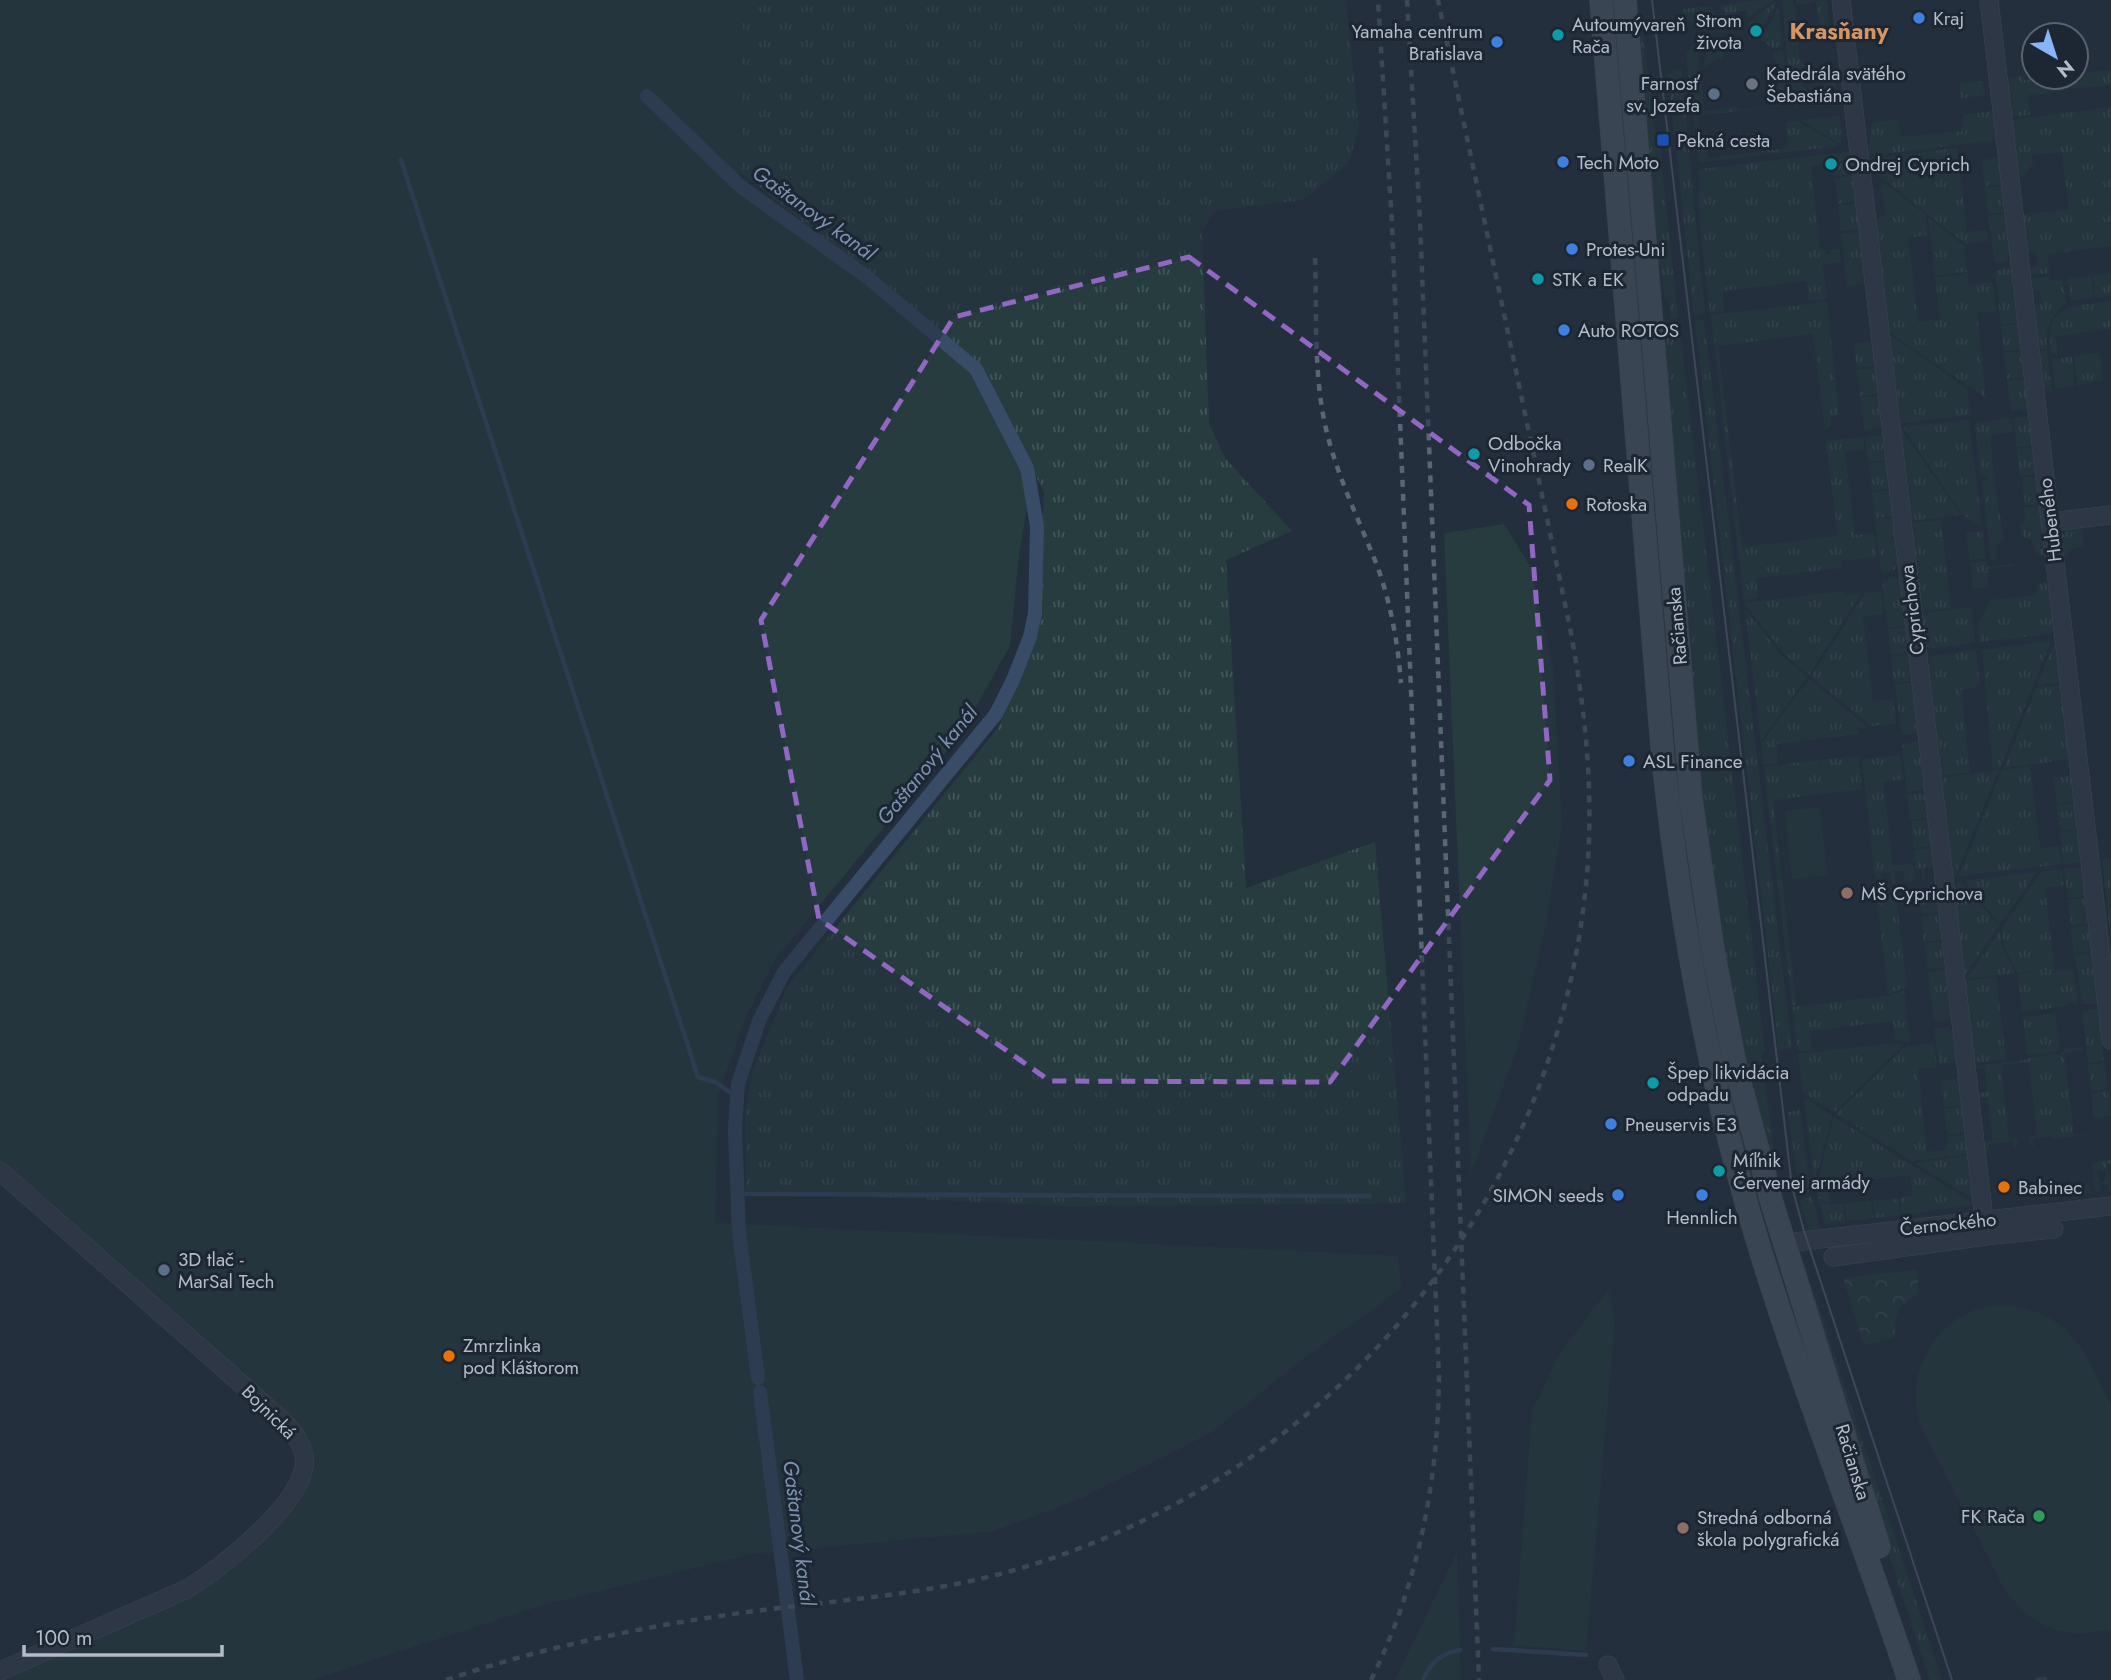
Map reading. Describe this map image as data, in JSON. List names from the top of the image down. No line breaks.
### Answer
{"streets":{"main road":["Račianska"],"street":["Hubeného","Cyprichova","Černockého","Bojnická"]},"crossings":[["Cyprichova","Černockého"],["Račianska","Černockého"]],"districts":["Krasňany"],"water":["Gaštanový kanál"],"places":{"other":["Kraj","Strom života","Autoumývareň Rača","Yamaha centrum Bratislava","Katedrála svätého Šebastiána","Farnosť sv. Jozefa","Tech Moto","Ondrej Cyprich","Protes-Uni","STK a EK","Auto ROTOS","Odbočka Vinohrady","RealK","Rotoska","ASL Finance","MŠ Cyprichova","Špep likvidácia odpadu","Pneuservis E3","Míľnik Červenej armády","Babinec","SIMON seeds","Hennlich","3D tlač - MarSal Tech","Zmrzlinka pod Kláštorom","FK Rača","Stredná odborná škola polygrafická"],"transit":["Pekná cesta"]},"scale_bar":"100 m","north":"bottom right"}
